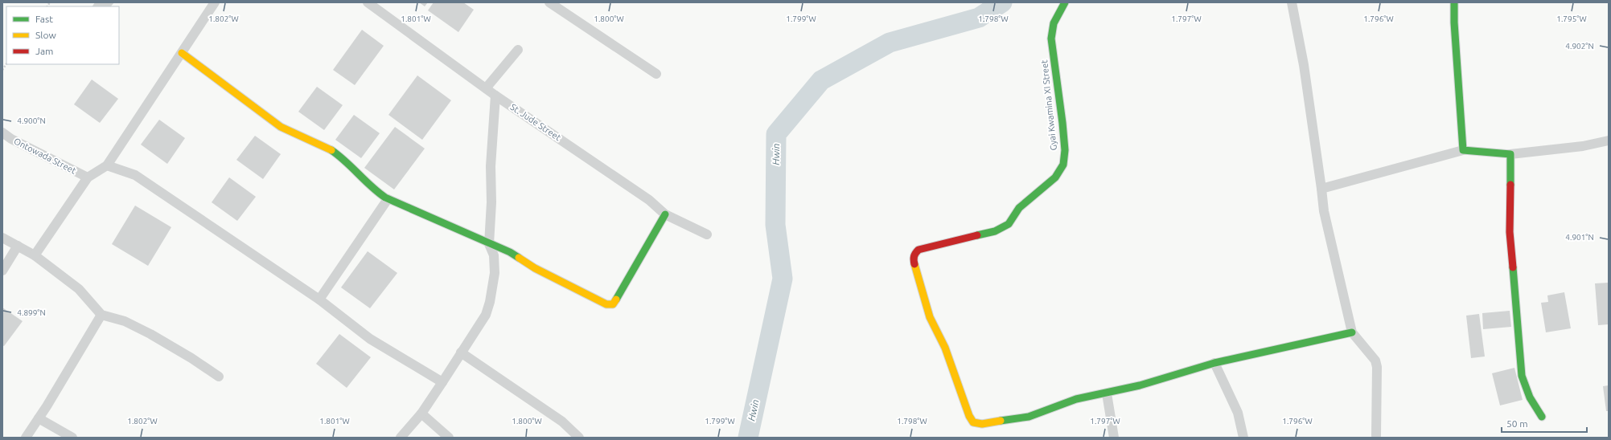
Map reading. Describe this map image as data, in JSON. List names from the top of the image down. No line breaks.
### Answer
{"streets":{"street":["Gyai Kwamina XI Street","St. Jude Street","Ontowada Street"]},"water":["Hwin"],"legend":["Fast","Slow","Jam"],"scale_bar":"50 m","coordinates":["1.802°W","1.801°W","1.800°W","1.799°W","1.798°W","1.797°W","1.796°W","1.795°W","4.902°N","4.900°N","4.901°N","4.899°N"]}
